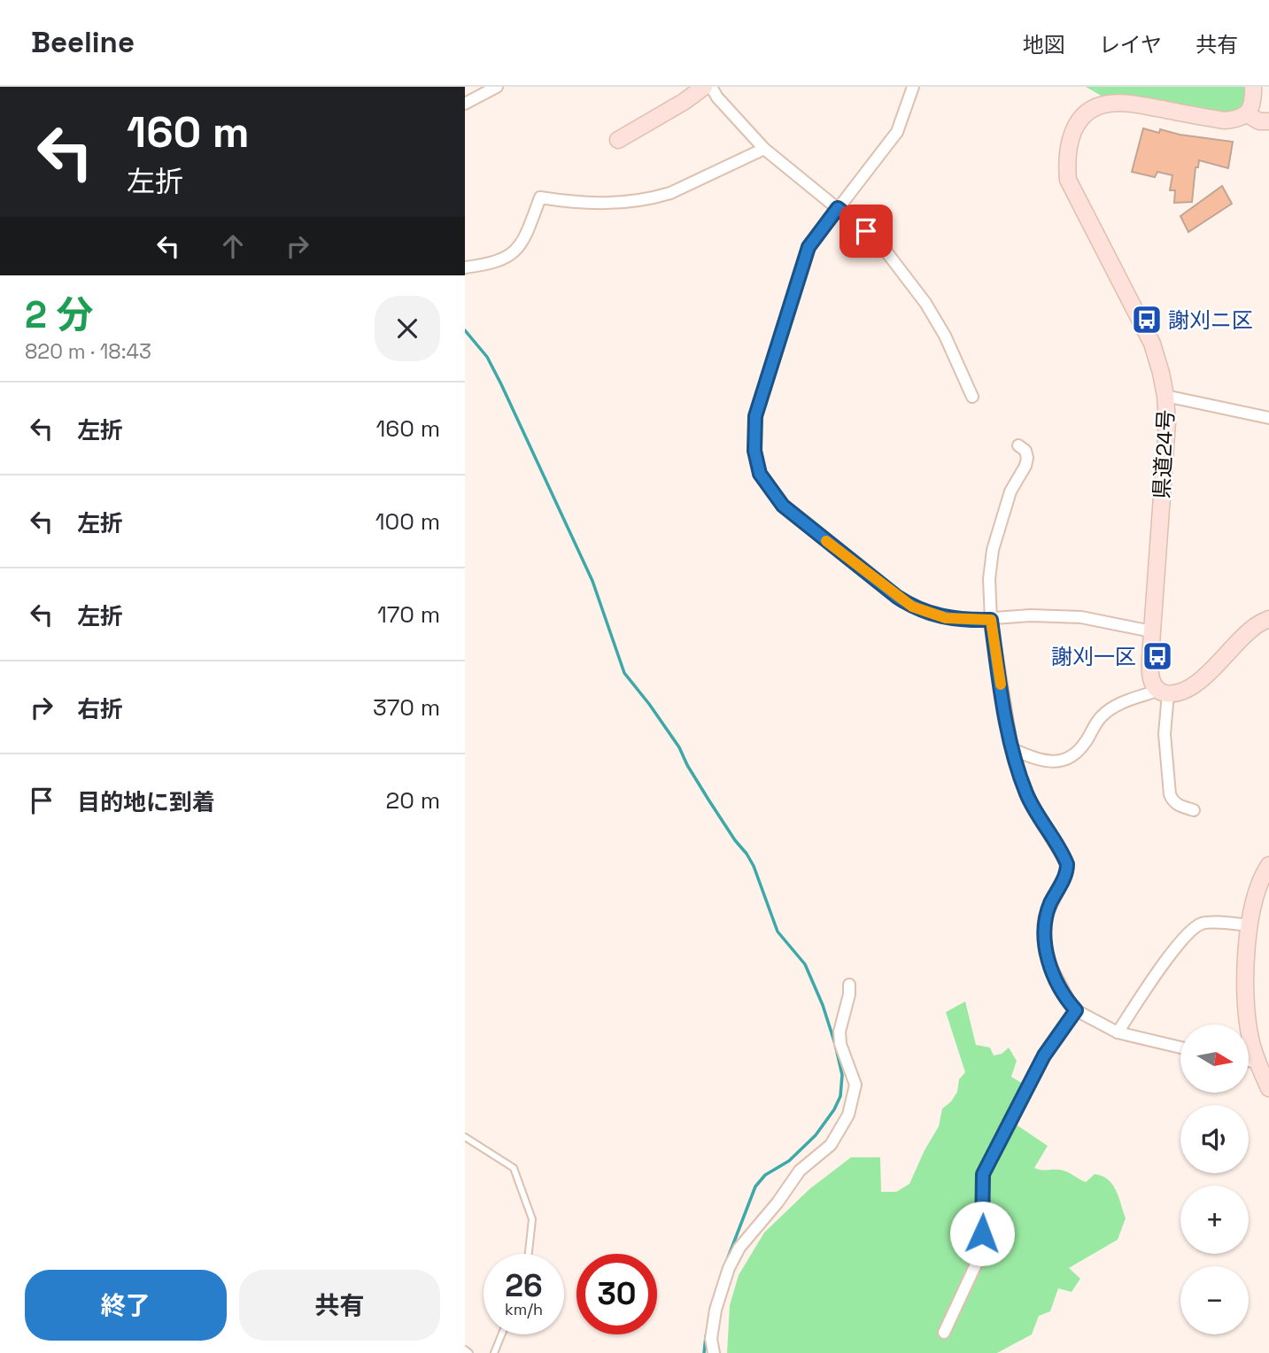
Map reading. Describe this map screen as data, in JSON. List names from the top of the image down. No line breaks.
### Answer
{"streets":{"main road":["県道24号"]},"places":{"bus stop":["謝刈ニ区","謝刈一区"]},"north":"right","page":{"header":"Beeline","nav":["地図","レイヤ","共有"],"turn":["160 m","左折"],"heading":["2 分","820 m · 18:43"],"list":[{"name":"左折","value":"160 m"},{"name":"左折","value":"100 m"},{"name":"左折","value":"170 m"},{"name":"右折","value":"370 m"},{"name":"目的地に到着","value":"20 m"}],"map_buttons":["+","−"],"speed":"26 km/h","limit":"30","buttons":["終了","共有"]}}
